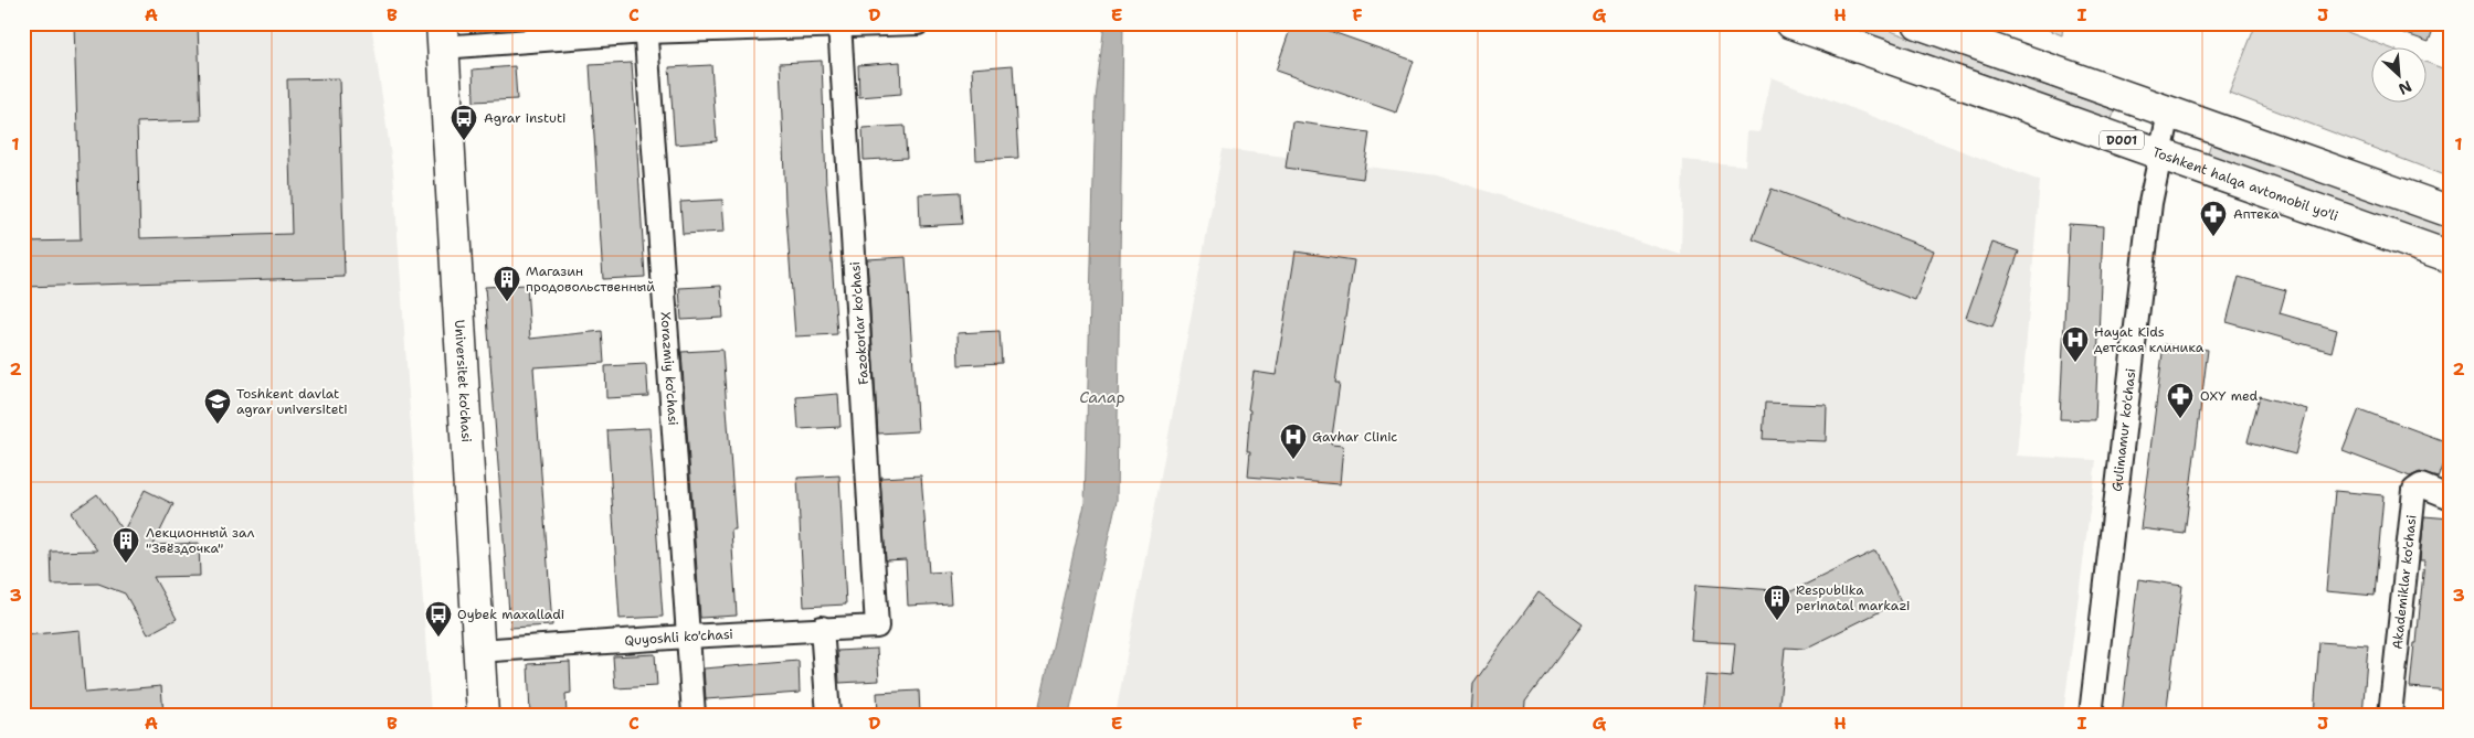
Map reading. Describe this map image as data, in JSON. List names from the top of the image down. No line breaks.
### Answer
{"streets":{"main road":["D001","Toshkent halqa avtomobil yo'li","Universitet ko'chasi"],"street":["Fazokorlar ko'chasi","Xorazmiy ko'chasi","Gulimamur ko'chasi","Akademiklar ko'chasi","Quyoshli ko'chasi"]},"crossings":[["Toshkent halqa avtomobil yo'li","Gulimamur ko'chasi"],["Fazokorlar ko'chasi","Quyoshli ko'chasi"],["Xorazmiy ko'chasi","Quyoshli ko'chasi"],["Universitet ko'chasi","Quyoshli ko'chasi"]],"water":["Салар"],"places":{"bus stop":["Agrar instuti","Oybek maxalladi"],"pharmacy":["Аптека","OXY med"],"building":["Магазин продовольственный","Лекционный зал \"Звёздочка\"","Respublika perinatal markazi"],"hospital":["Hayat Kids детская клиника","Gavhar Clinic"],"school or university":["Toshkent davlat agrar universiteti"]},"north":"bottom right","grid":{"columns":["A","B","C","D","E","F","G","H","I","J"],"rows":["1","2","3"]}}
